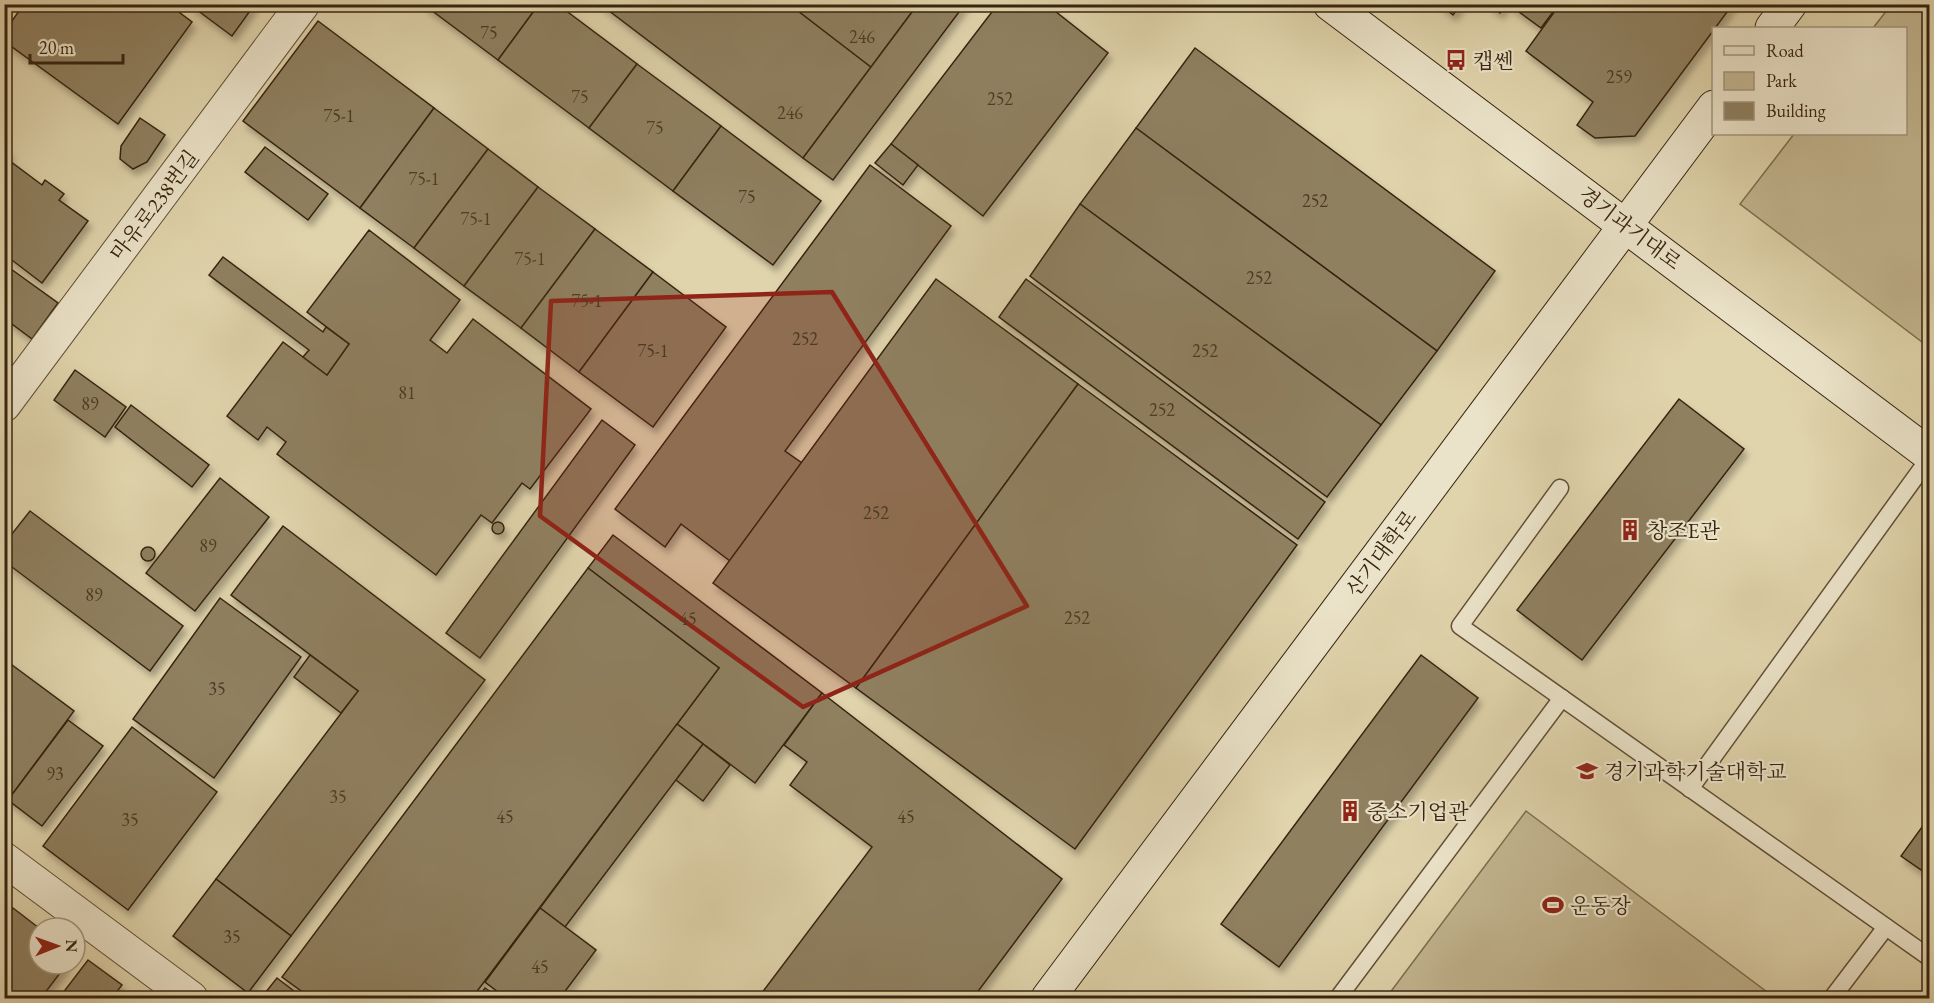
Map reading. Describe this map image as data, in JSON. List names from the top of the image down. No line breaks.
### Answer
{"streets":{"street":["마유로238번길","경기과기대로","산기대학로"]},"crossings":[["경기과기대로","산기대학로"]],"places":{"bus stop":["캡쎈"],"building":["창조E관","중소기업관"],"school or university":["경기과학기술대학교"],"sports":["운동장"]},"house_numbers":["75","246","259","75","252","246","75-1","75","75-1","75","252","75-1","75-1","252","75-1","252","75-1","252","81","89","252","252","89","89","252","45","35","93","35","45","45","35","35","45"],"legend":["Road","Park","Building"],"scale_bar":"20 m","north":"right"}
